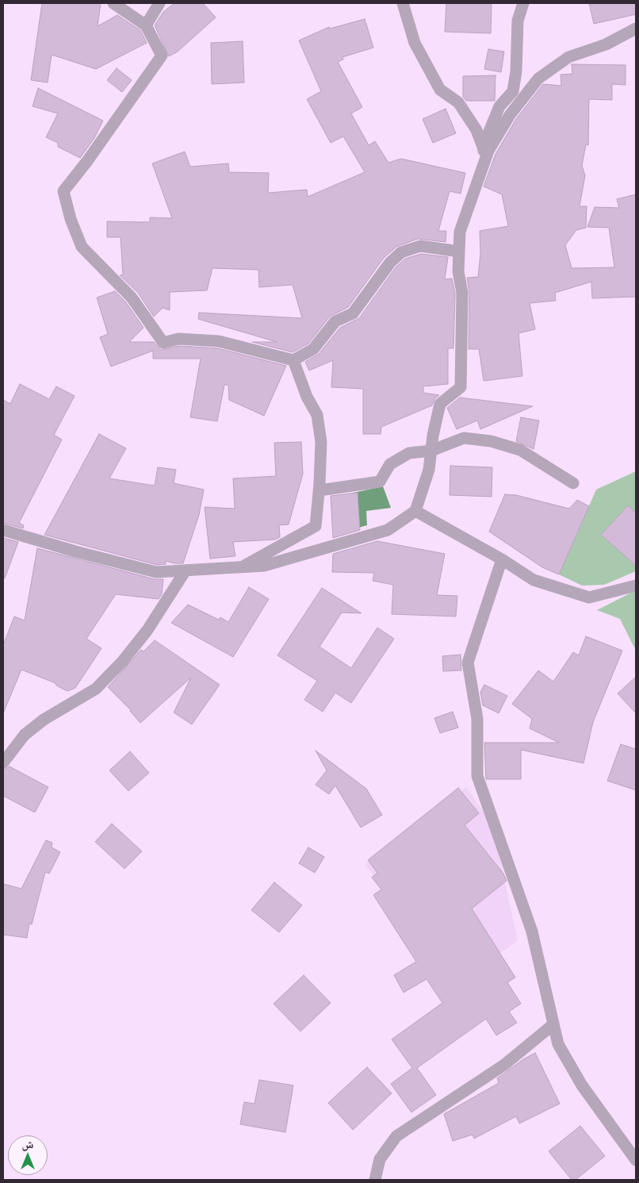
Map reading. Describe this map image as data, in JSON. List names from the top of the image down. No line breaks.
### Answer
{"north":"top"}
